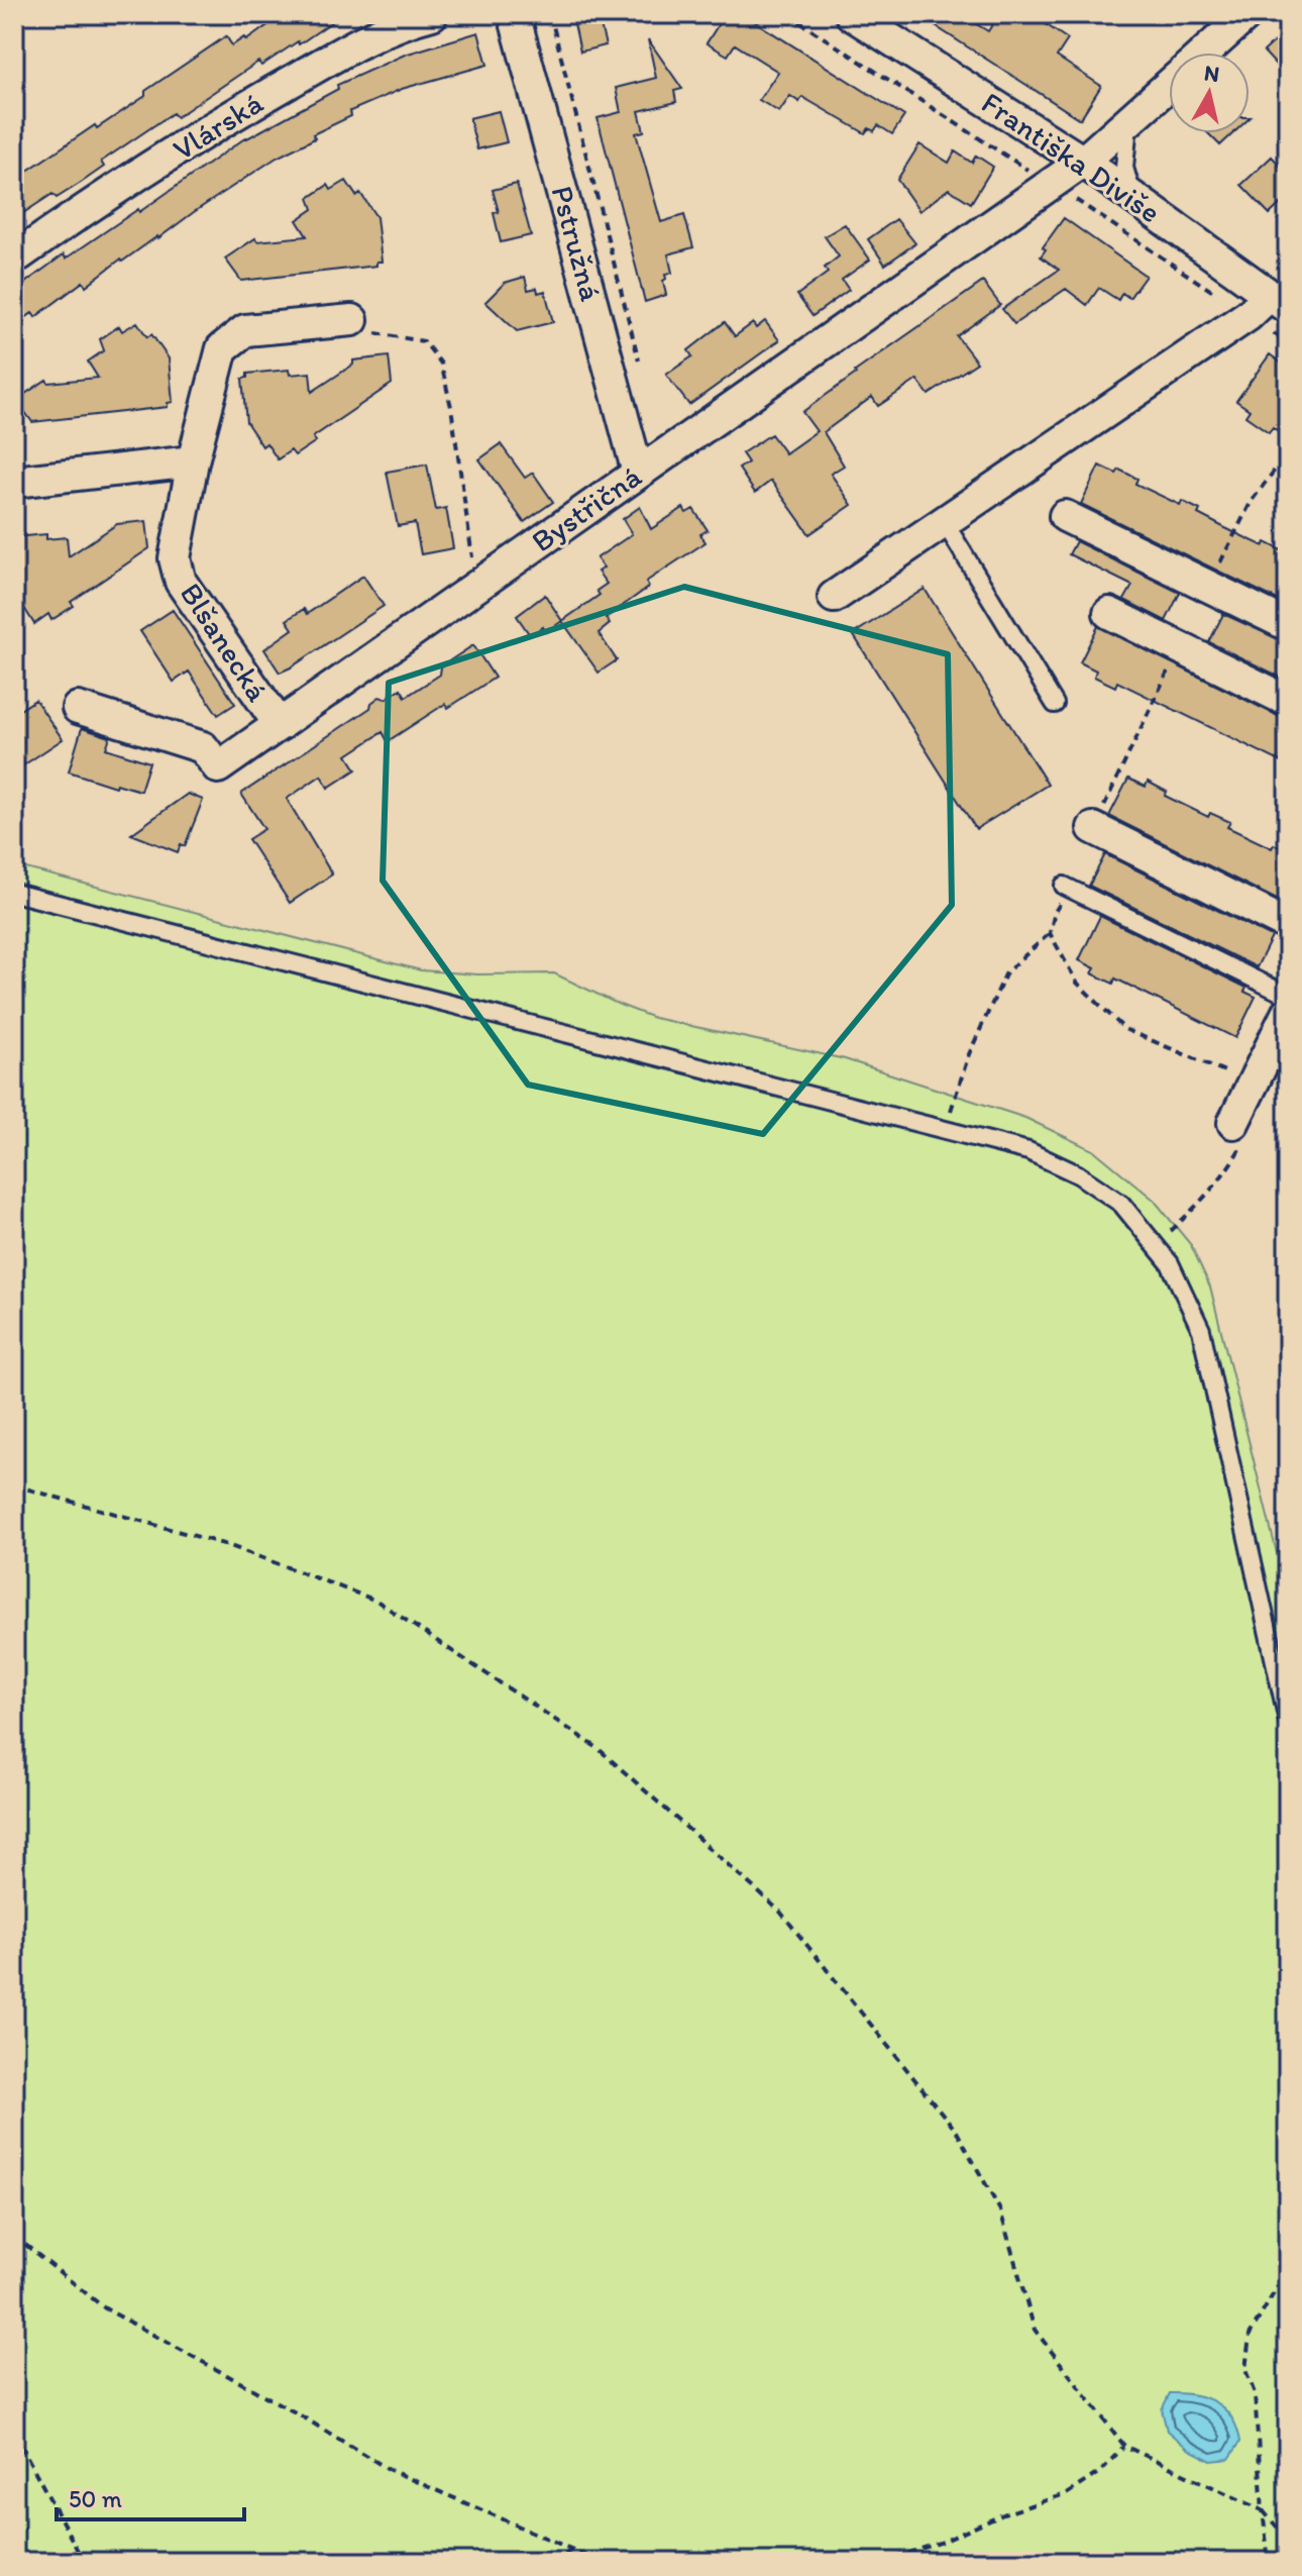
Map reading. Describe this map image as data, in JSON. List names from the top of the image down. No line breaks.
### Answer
{"streets":{"street":["Vlárská","Františka Diviše","Pstružná","Bystřičná","Blšanecká"]},"crossings":[["Františka Diviše","Bystřičná"],["Pstružná","Bystřičná"],["Bystřičná","Blšanecká"]],"scale_bar":"50 m","north":"top"}
